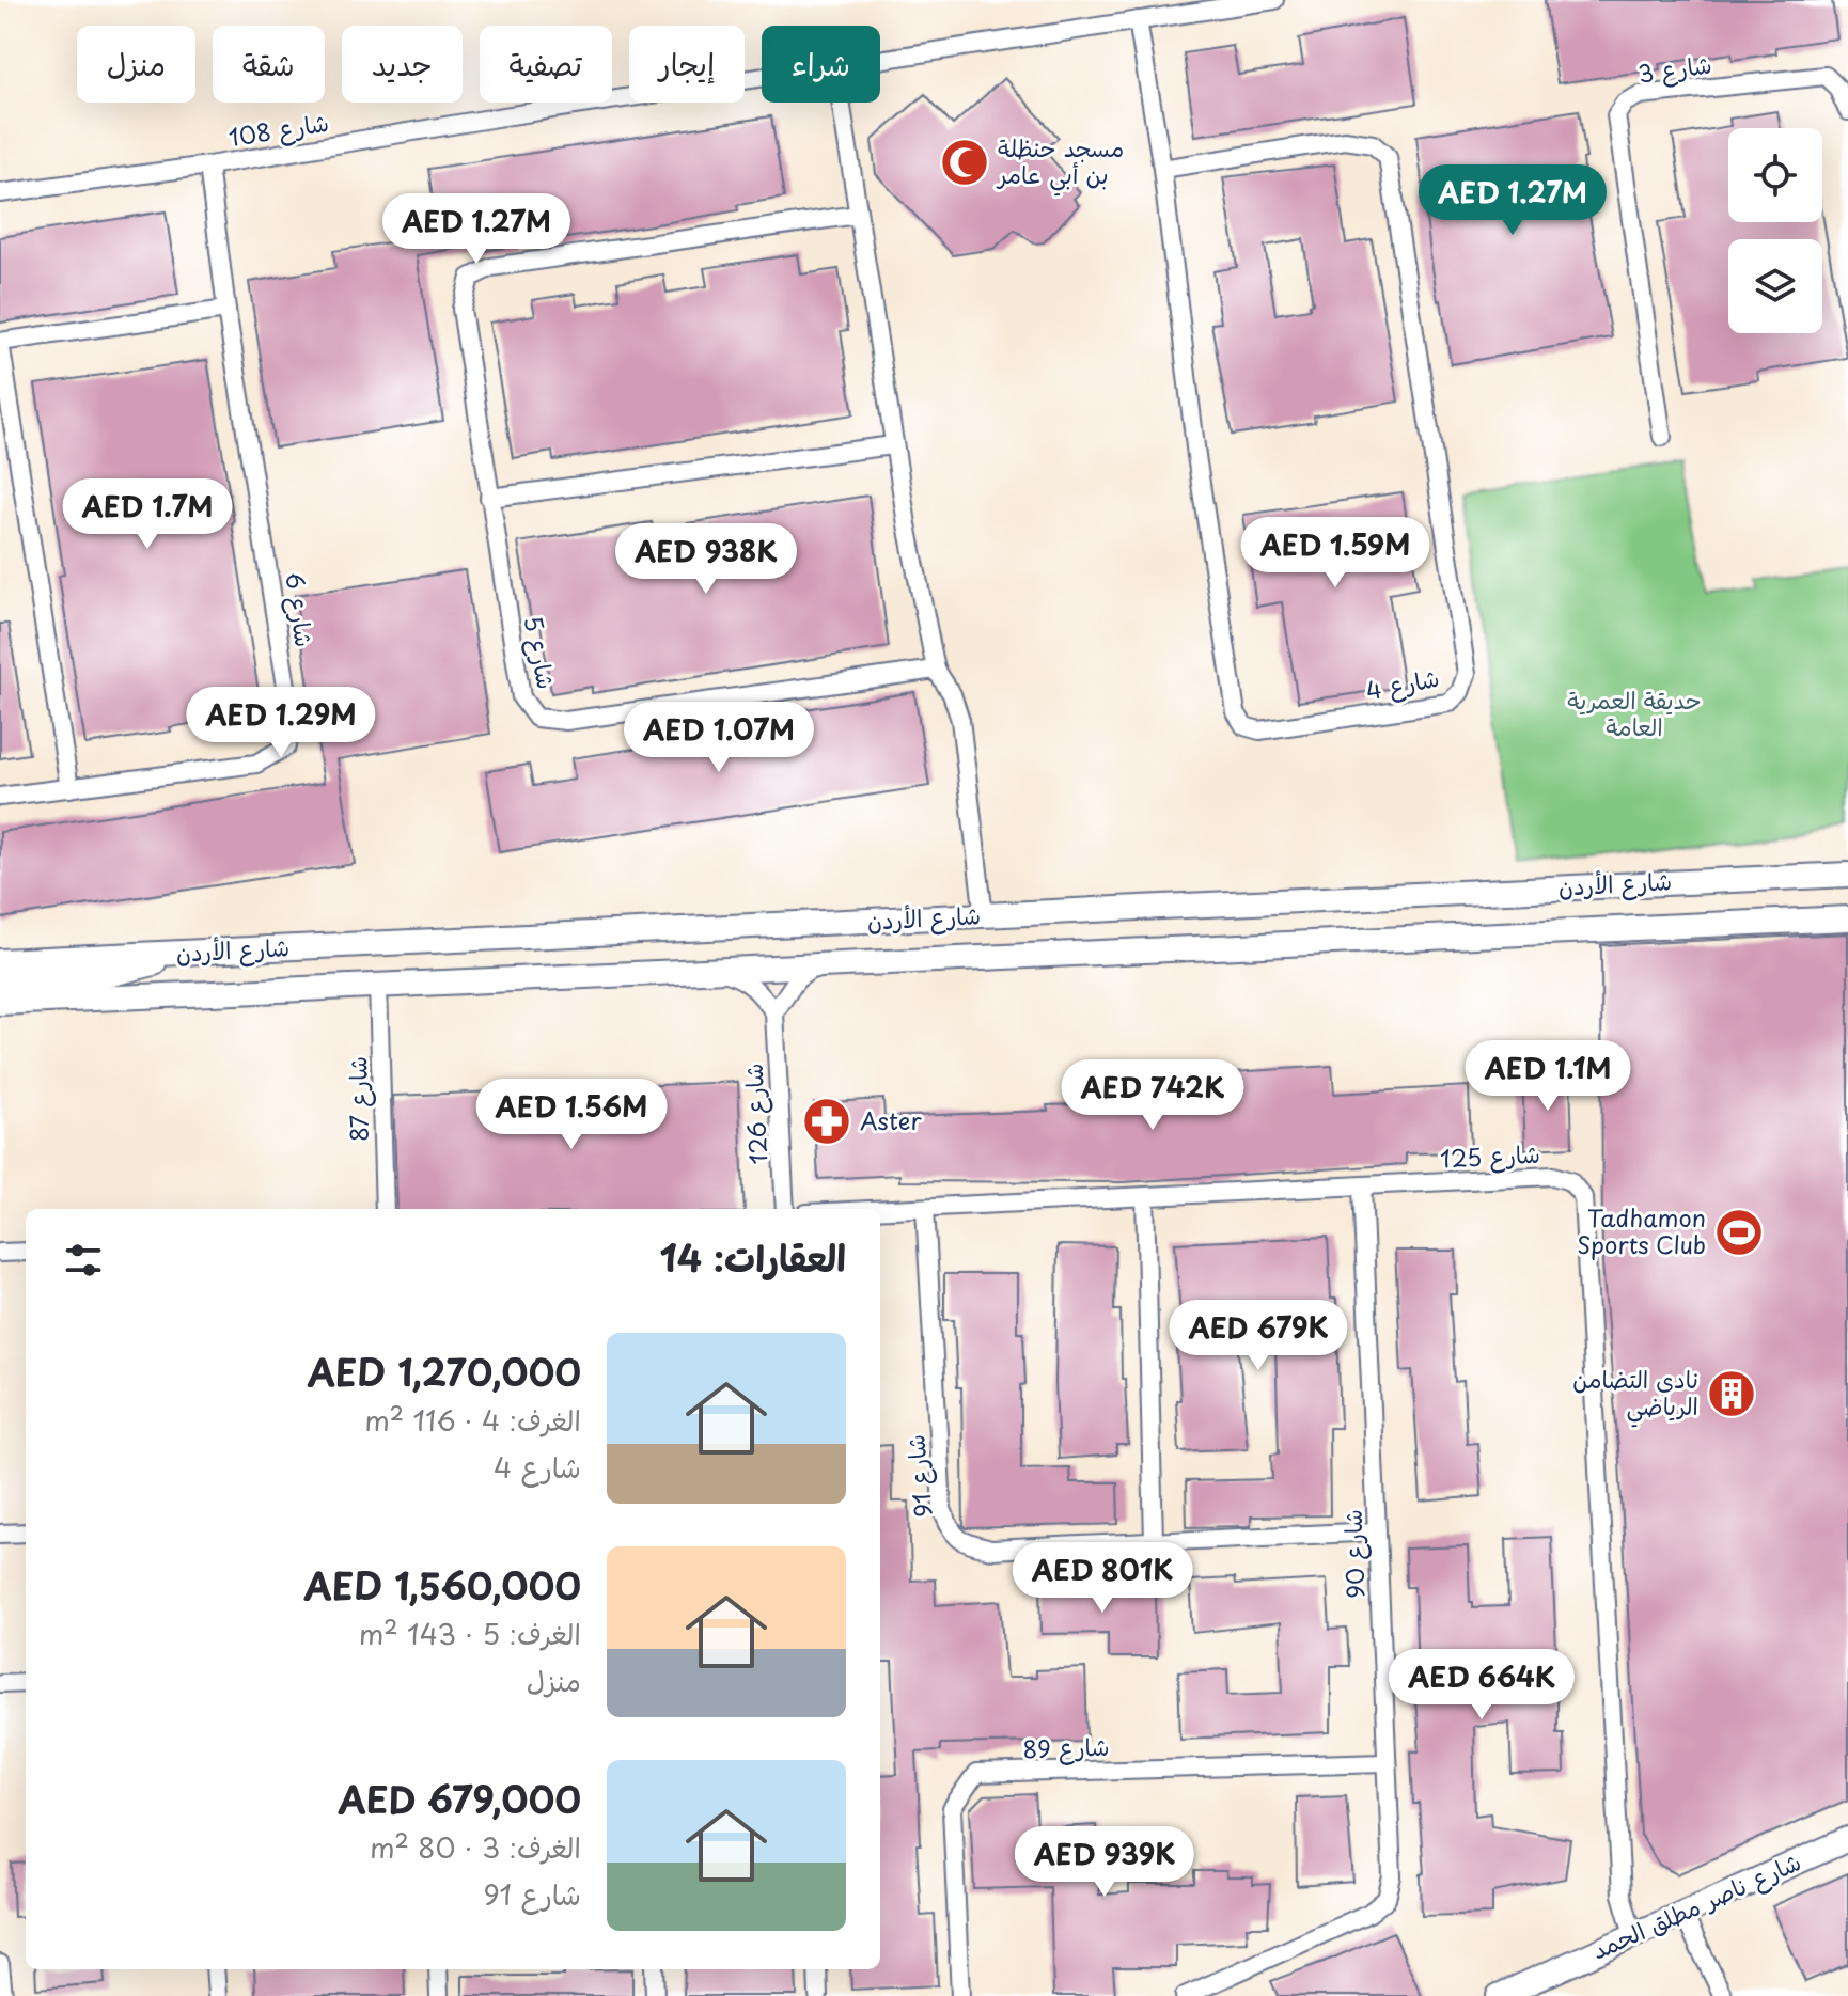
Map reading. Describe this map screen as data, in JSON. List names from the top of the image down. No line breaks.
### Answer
{"streets":{"main road":["شارع الأردن","شارع ناصر مطلق الحمد"],"street":["شارع 3","شارع 108","شارع 6","شارع 5","شارع 4","شارع 87","شارع 126","شارع 125","شارع 91","شارع 90","شارع 89"]},"crossings":[["شارع 108","شارع 6"],["شارع 108","شارع 4"],["شارع الأردن","شارع 87"],["شارع 125","شارع 91"],["شارع 125","شارع 90"],["شارع 125","شارع ناصر مطلق الحمد"],["شارع 91","شارع 90"],["شارع 90","شارع 89"]],"parks":["حديقة العمرية العامة"],"places":{"mosque":["مسجد حنظلة بن أبي عامر"],"pharmacy":["Aster"],"sports":["Tadhamon Sports Club"],"building":["نادي التضامن الرياضي"]},"page":{"chip":["شراء","إيجار","تصفية","جديد","شقة","منزل"],"price":["AED 1.27M","AED 1.27M","AED 1.7M","AED 1.59M","AED 938K","AED 1.29M","AED 1.07M","AED 1.1M","AED 742K","AED 1.56M","AED 679K","AED 801K","AED 664K","AED 939K"],"heading":"العقارات: 14","list":[{"name":"AED 1,270,000","note":"الغرف: 4 · 116 m² · شارع 4"},{"name":"AED 1,560,000","note":"الغرف: 5 · 143 m² · منزل"},{"name":"AED 679,000","note":"الغرف: 3 · 80 m² · شارع 91"}]}}
